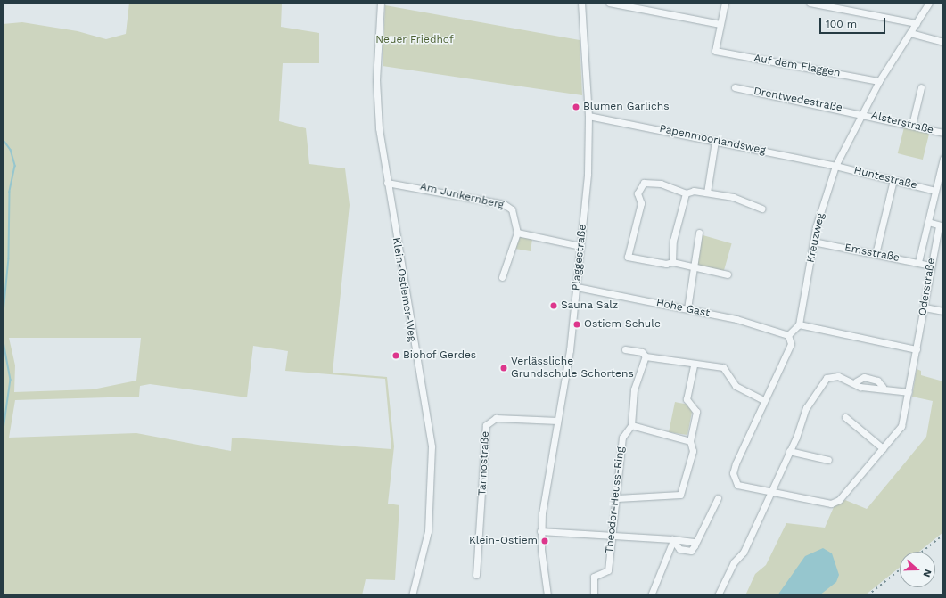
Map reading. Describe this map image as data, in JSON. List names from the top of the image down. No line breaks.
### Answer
{"streets":{"street":["Auf dem Flaggen","Drentwedestraße","Alsterstraße","Papenmoorlandsweg","Huntestraße","Am Junkernberg","Kreuzweg","Emsstraße","Plaggestraße","Oderstraße","Klein-Ostiemer-Weg","Hohe Gast","Tannostraße","Theodor-Heuss-Ring"]},"crossings":[["Auf dem Flaggen","Kreuzweg"],["Drentwedestraße","Alsterstraße"],["Drentwedestraße","Kreuzweg"],["Alsterstraße","Kreuzweg"],["Papenmoorlandsweg","Huntestraße"],["Papenmoorlandsweg","Kreuzweg"],["Papenmoorlandsweg","Plaggestraße"],["Huntestraße","Kreuzweg"],["Huntestraße","Oderstraße"],["Am Junkernberg","Klein-Ostiemer-Weg"],["Kreuzweg","Emsstraße"],["Emsstraße","Oderstraße"],["Plaggestraße","Hohe Gast"],["Plaggestraße","Tannostraße"]],"parks":["Neuer Friedhof"],"places":["Blumen Garlichs","Sauna Salz","Ostiem Schule","Biohof Gerdes","Verlässliche Grundschule Schortens","Klein-Ostiem"],"scale_bar":"100 m","north":"right"}
